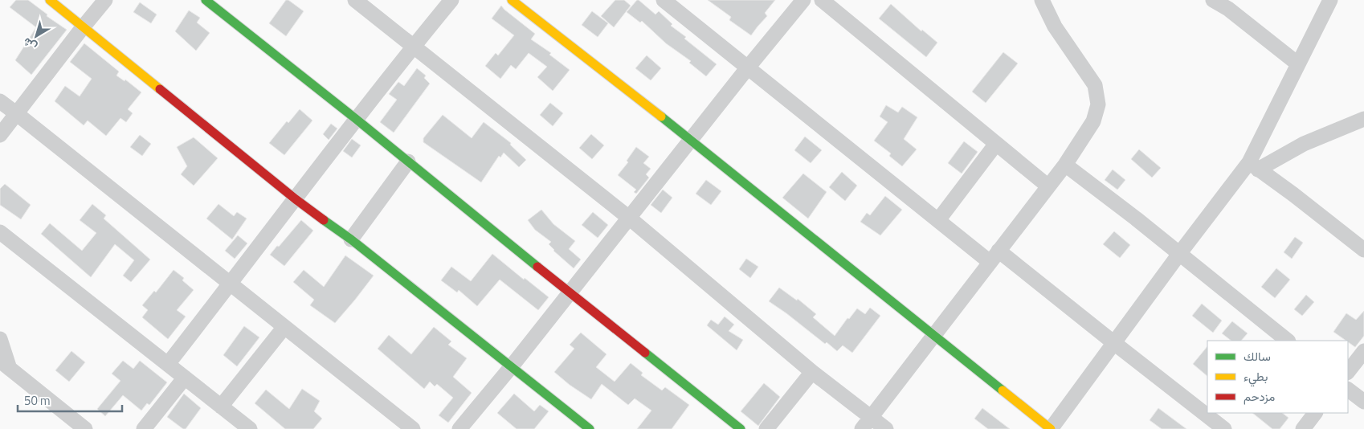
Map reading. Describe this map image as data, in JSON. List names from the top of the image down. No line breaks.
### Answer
{"legend":["سالك","بطيء","مزدحم"],"scale_bar":"50 m","north":"bottom left"}
